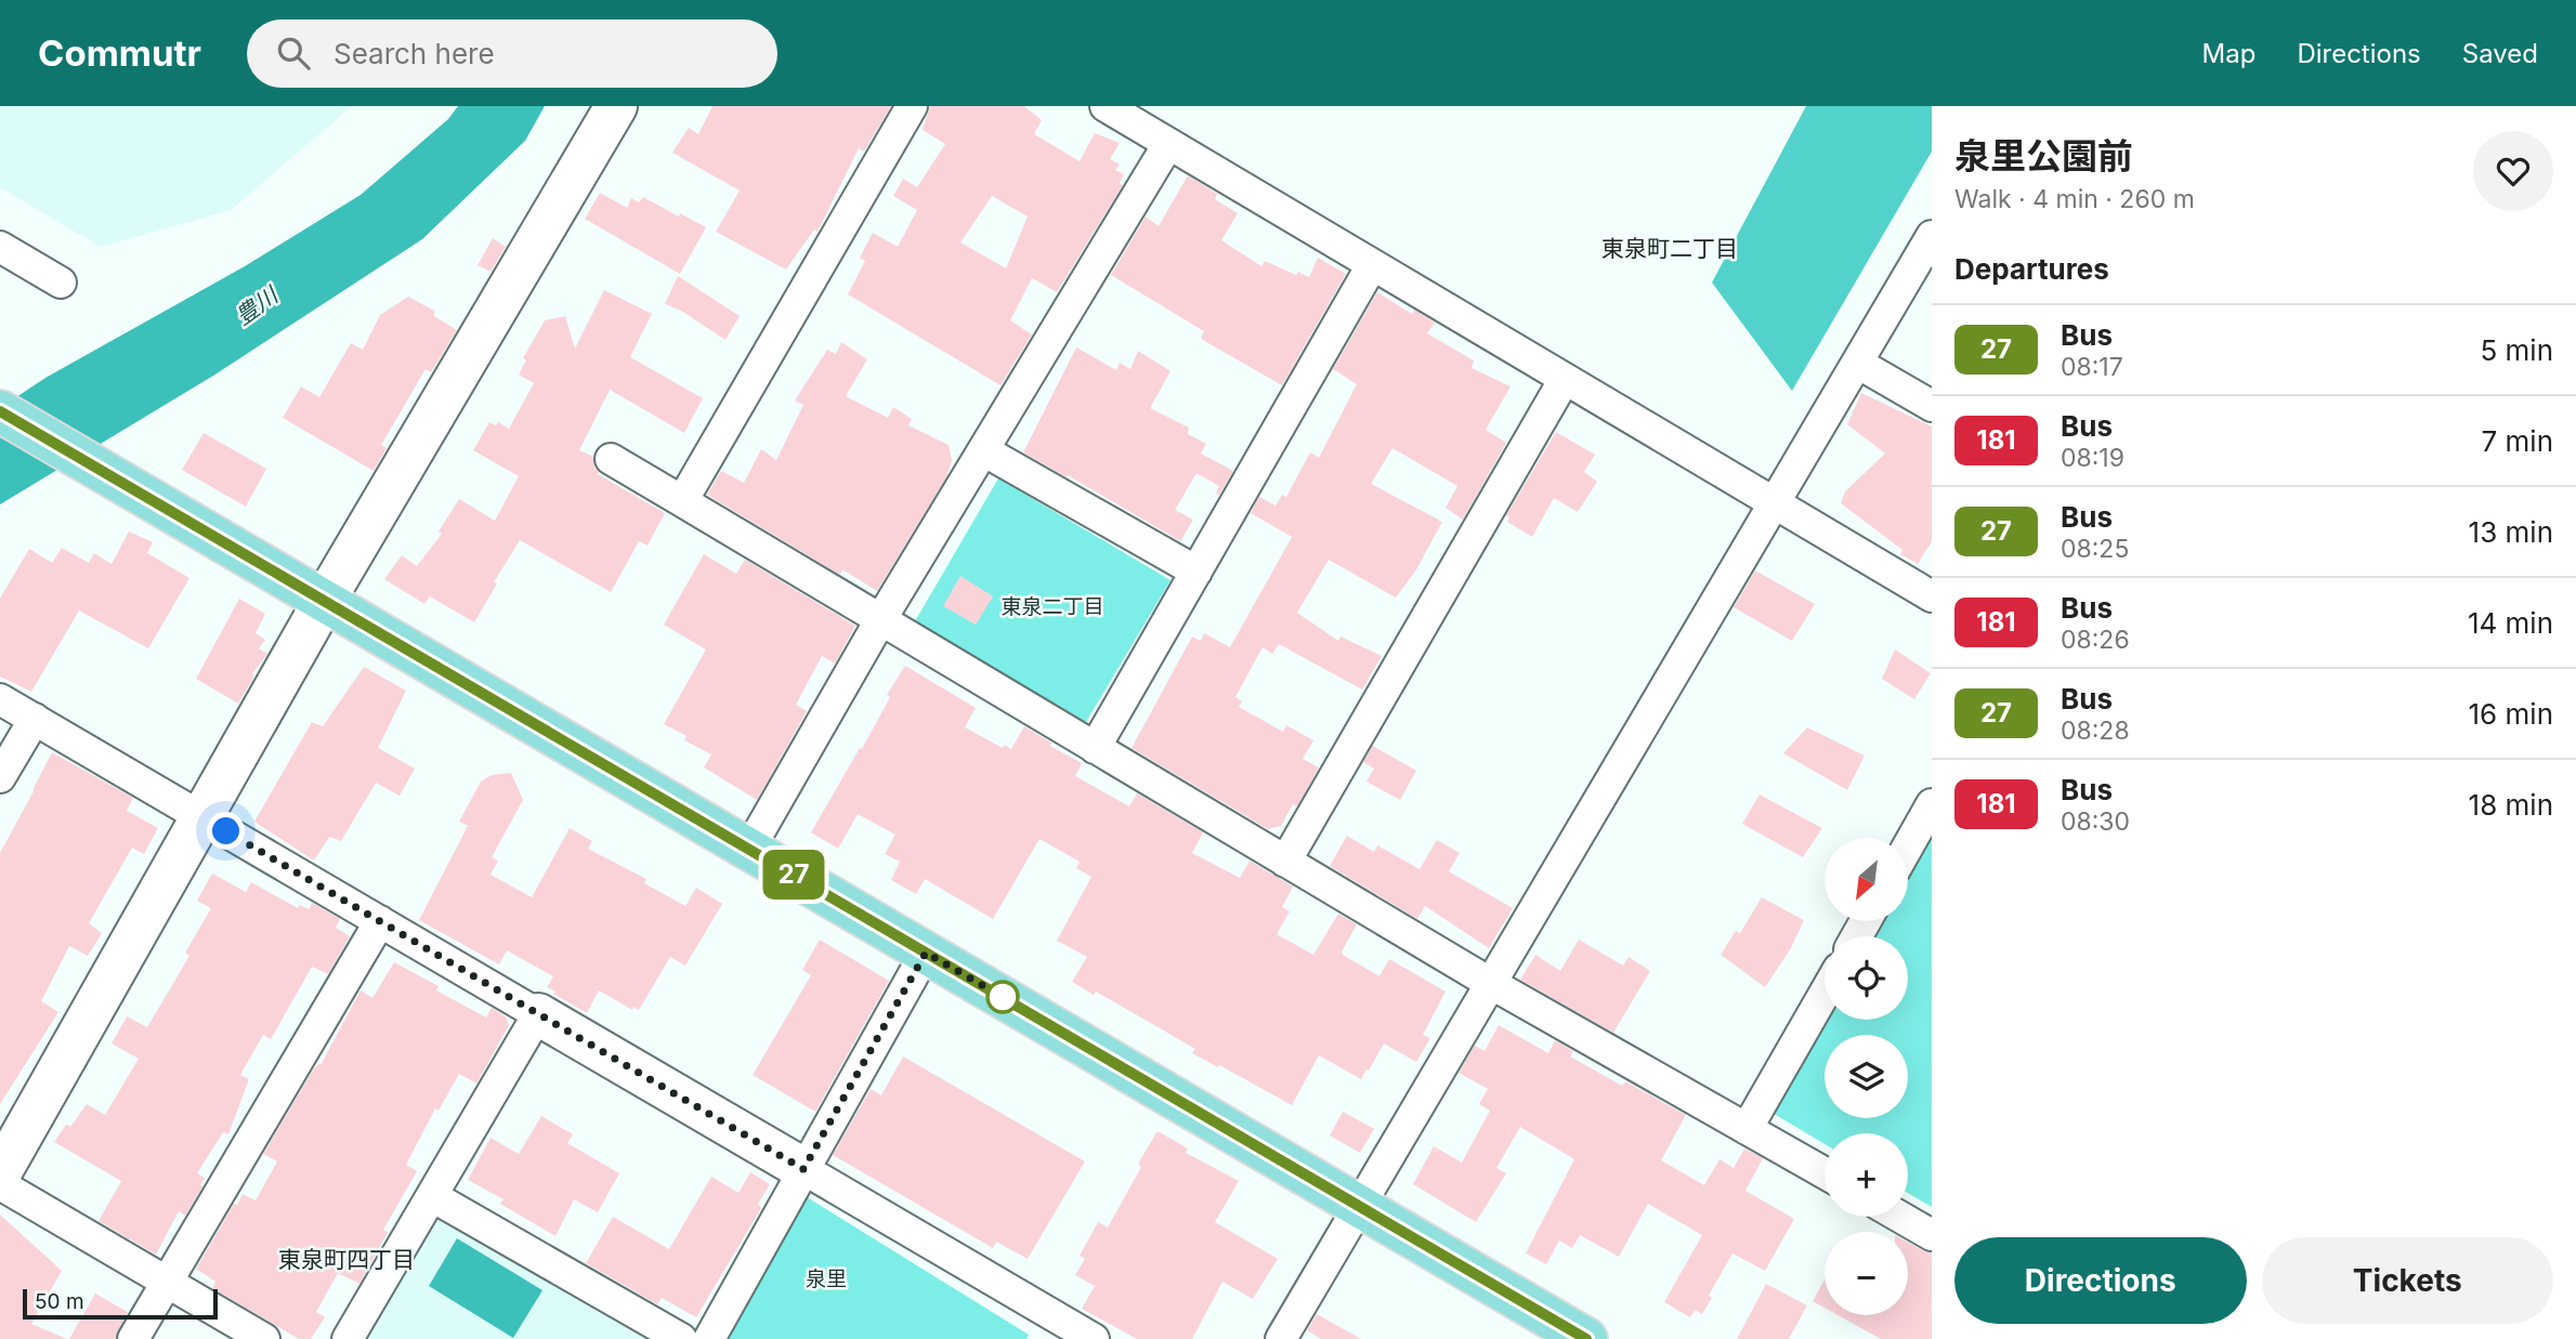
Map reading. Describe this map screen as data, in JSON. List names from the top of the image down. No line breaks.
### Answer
{"districts":["東泉町二丁目","東泉町四丁目"],"water":["豊川"],"parks":["東泉二丁目","泉里"],"lines":["bus line 27"],"scale_bar":"50 m","north":"bottom left","page":{"header":"Commutr","search":"Search here","nav":["Map","Directions","Saved"],"on_map":"27","heading":[["泉里公園前","Walk · 4 min · 260 m"],"Departures"],"list":[{"mark":"27","name":"Bus","note":"08:17","value":"5 min"},{"mark":"181","name":"Bus","note":"08:19","value":"7 min"},{"mark":"27","name":"Bus","note":"08:25","value":"13 min"},{"mark":"181","name":"Bus","note":"08:26","value":"14 min"},{"mark":"27","name":"Bus","note":"08:28","value":"16 min"},{"mark":"181","name":"Bus","note":"08:30","value":"18 min"}],"map_buttons":["+","−"],"buttons":["Directions","Tickets"],"scale":"50 m"}}
